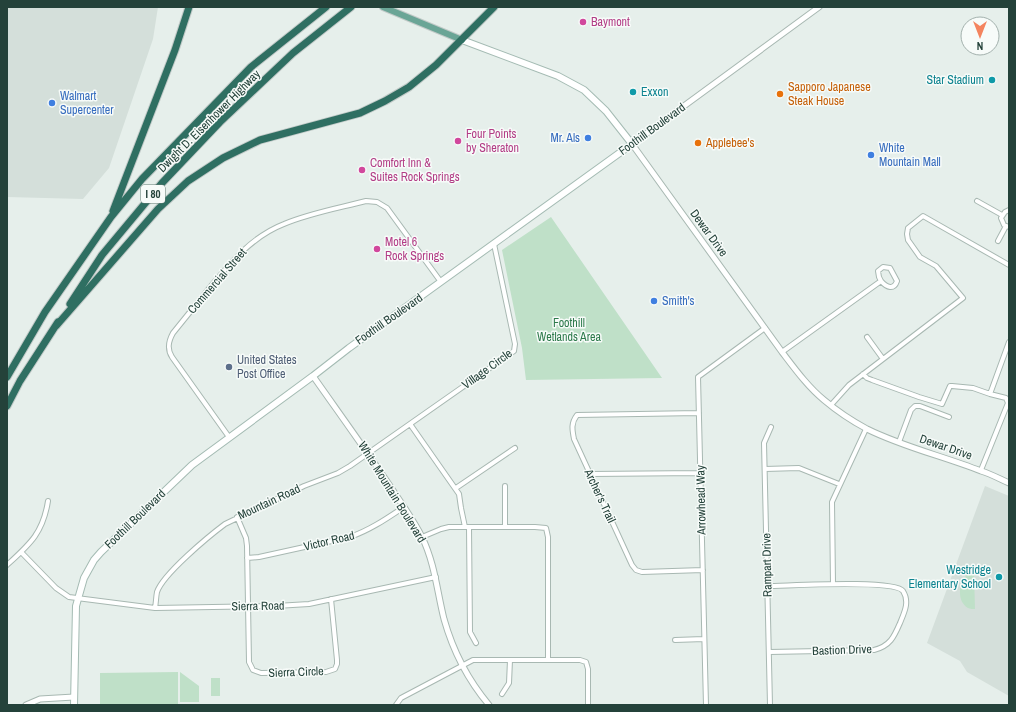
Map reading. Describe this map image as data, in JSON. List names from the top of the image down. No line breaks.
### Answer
{"streets":{"highway":["Dwight D. Eisenhower Highway","I 80"],"main road":["Foothill Boulevard","Dewar Drive"],"street":["Commercial Street","Village Circle","White Mountain Boulevard","Archer's Trail","Arrowhead Way","Mountain Road","Victor Road","Rampart Drive","Sierra Road","Bastion Drive","Sierra Circle"]},"crossings":[["Foothill Boulevard","Dewar Drive"],["Foothill Boulevard","Commercial Street"],["Foothill Boulevard","Village Circle"],["Foothill Boulevard","White Mountain Boulevard"],["Foothill Boulevard","Sierra Road"],["Dewar Drive","Arrowhead Way"],["Village Circle","Mountain Road"],["White Mountain Boulevard","Mountain Road"],["White Mountain Boulevard","Victor Road"],["White Mountain Boulevard","Sierra Road"],["Archer's Trail","Arrowhead Way"],["Mountain Road","Sierra Road"],["Rampart Drive","Bastion Drive"],["Sierra Road","Sierra Circle"]],"parks":["Foothill Wetlands Area"],"places":["Baymont","Star Stadium","Exxon","Sapporo Japanese Steak House","Walmart Supercenter","Mr. Als","Four Points by Sheraton","Applebee's","White Mountain Mall","Comfort Inn & Suites Rock Springs","Motel 6 Rock Springs","Smith's","United States Post Office","Westridge Elementary School"],"north":"bottom"}
